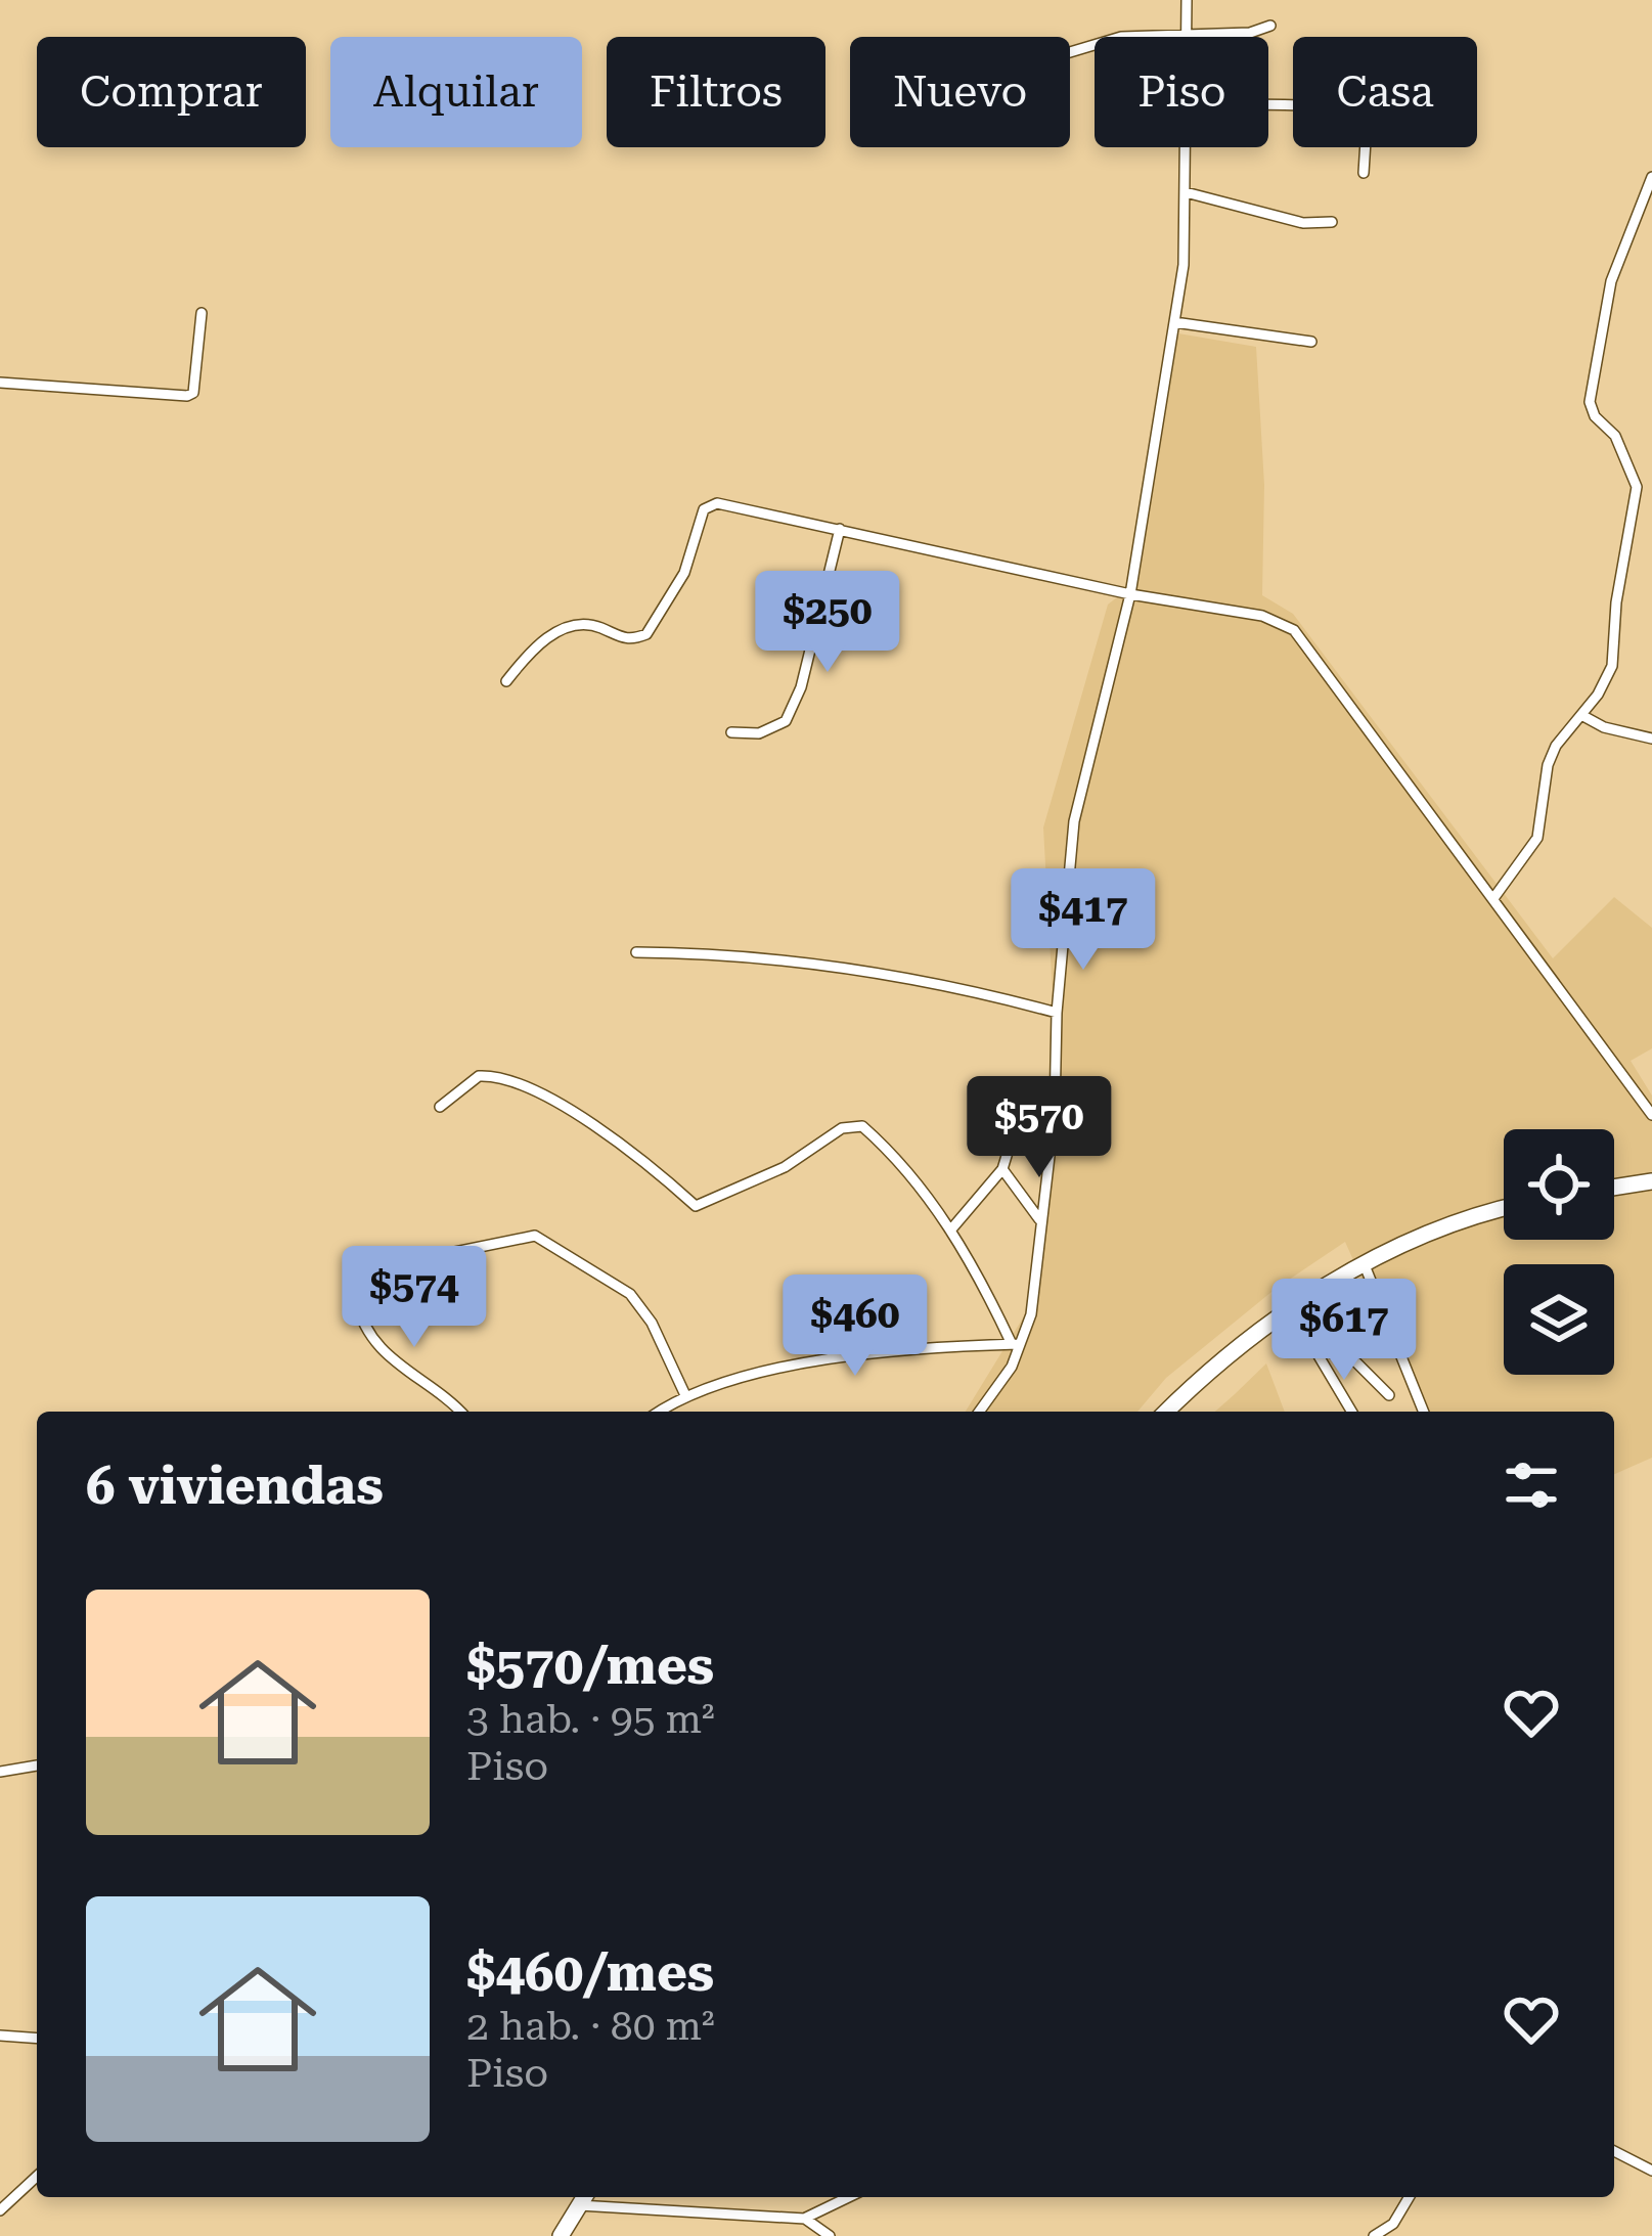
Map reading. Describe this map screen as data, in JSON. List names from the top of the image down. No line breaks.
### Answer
{"page":{"chip":["Comprar","Alquilar","Filtros","Nuevo","Piso","Casa"],"price":["$250","$417","$570","$574","$460","$617"],"heading":"6 viviendas","list":[{"name":"$570/mes","note":"3 hab. · 95 m² · Piso"},{"name":"$460/mes","note":"2 hab. · 80 m² · Piso"}]}}
